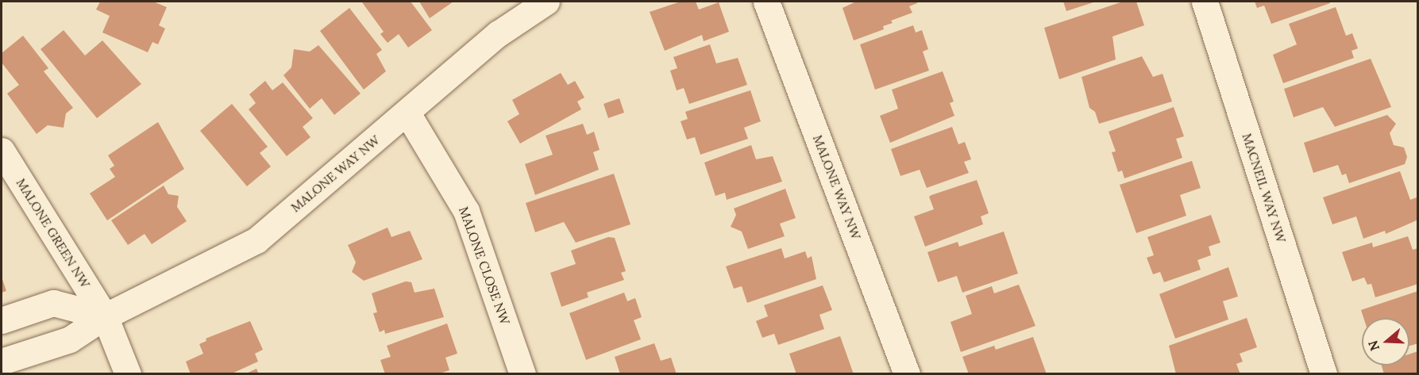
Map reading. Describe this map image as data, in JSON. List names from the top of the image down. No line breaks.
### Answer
{"streets":{"street":["MALONE WAY NW","MACNEIL WAY NW","MALONE GREEN NW","MALONE CLOSE NW"]},"crossings":[["MALONE WAY NW","MALONE GREEN NW"],["MALONE WAY NW","MALONE CLOSE NW"]],"north":"left"}
